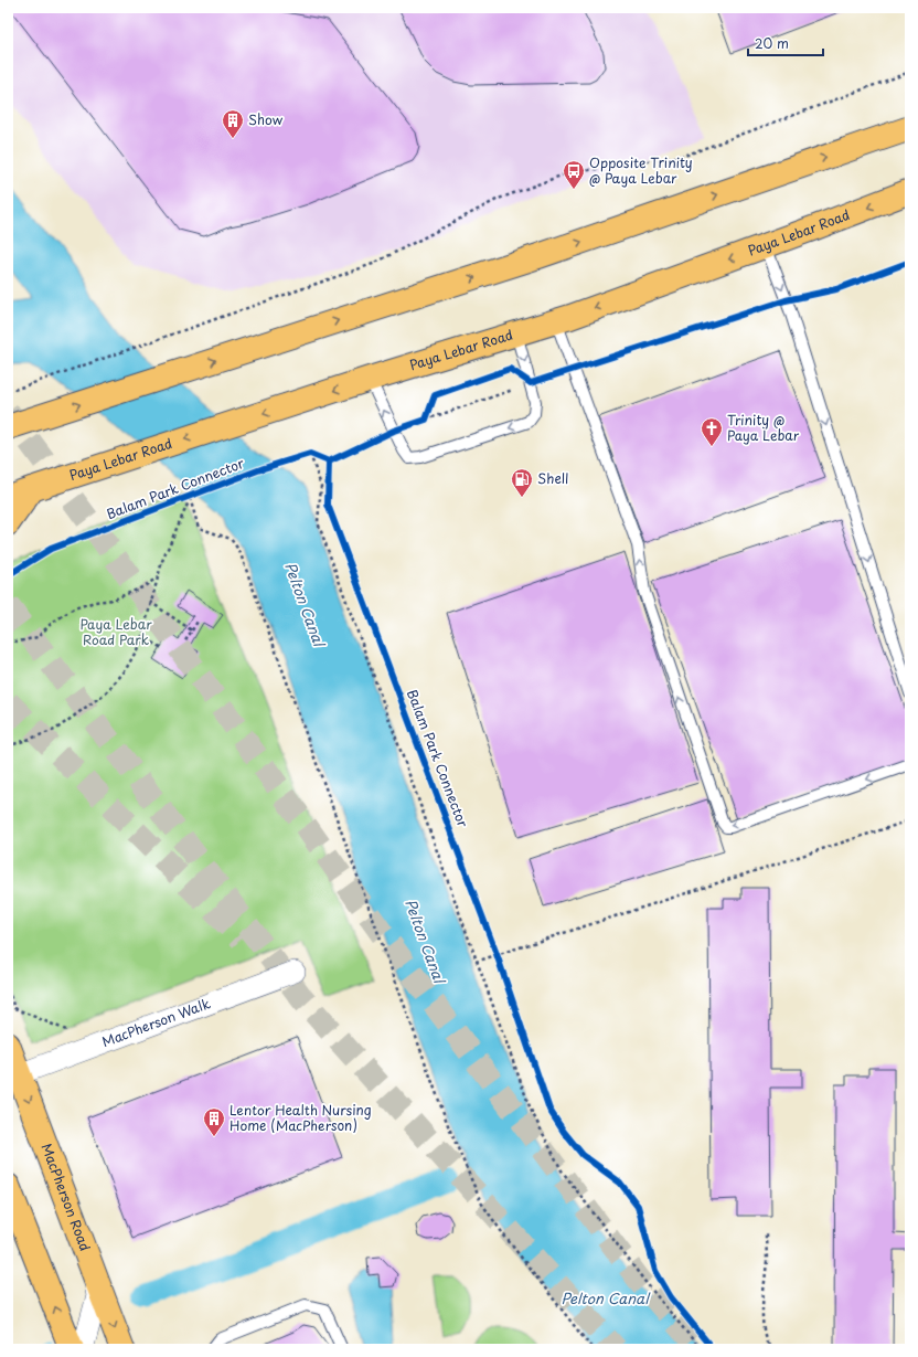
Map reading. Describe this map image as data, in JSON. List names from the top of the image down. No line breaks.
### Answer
{"streets":{"main road":["Paya Lebar Road","MacPherson Road"],"street":["MacPherson Walk"],"cycle path":["Balam Park Connector"]},"crossings":[["MacPherson Walk","MacPherson Road"]],"water":["Pelton Canal"],"parks":["Paya Lebar Road Park"],"places":{"building":["Show","Lentor Health Nursing Home (MacPherson)"],"bus stop":["Opposite Trinity @ Paya Lebar"],"church":["Trinity @ Paya Lebar"],"fuel station":["Shell"]},"scale_bar":"20 m"}
